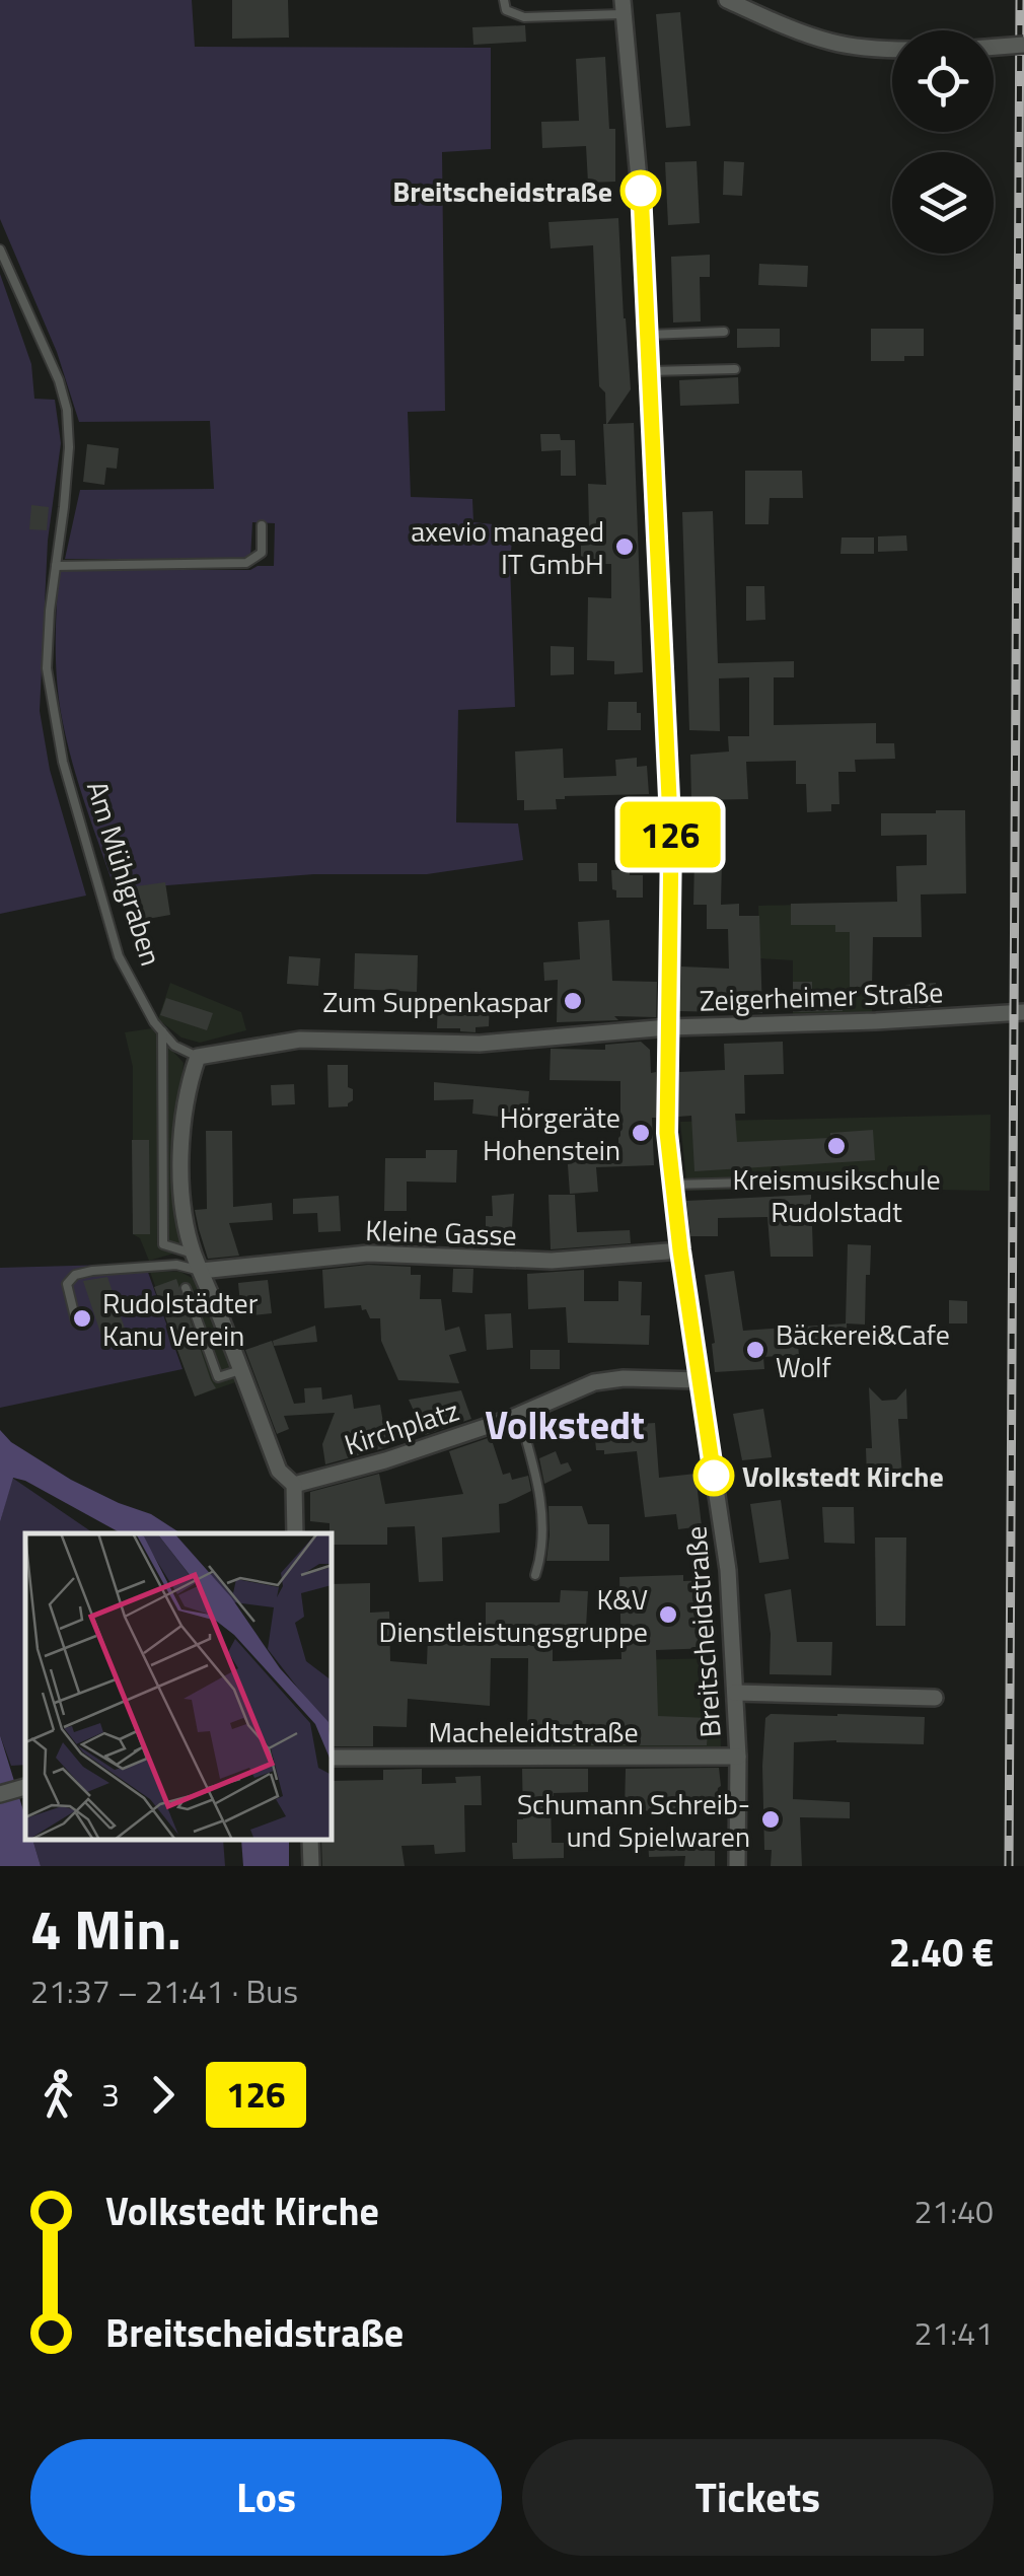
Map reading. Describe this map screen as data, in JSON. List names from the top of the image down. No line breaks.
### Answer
{"streets":{"street":["Zeigerheimer Straße","Kleine Gasse","Kirchplatz","Breitscheidstraße","Macheleidtstraße"],"lane":["Am Mühlgraben"]},"crossings":[["Am Mühlgraben","Zeigerheimer Straße"],["Zeigerheimer Straße","Breitscheidstraße"],["Kleine Gasse","Breitscheidstraße"],["Kirchplatz","Breitscheidstraße"],["Breitscheidstraße","Macheleidtstraße"]],"districts":["Volkstedt"],"places":["Breitscheidstraße","axevio managed IT GmbH","Zum Suppenkaspar","Hörgeräte Hohenstein","Kreismusikschule Rudolstadt","Rudolstädter Kanu Verein","Bäckerei&Cafe Wolf","Volkstedt Kirche","K&V Dienstleistungsgruppe","Schumann Schreib- und Spielwaren"],"lines":["bus line 126"],"page":{"on_map":"126","heading":["4 Min.","21:37 – 21:41 · Bus","2.40 €"],"legs":["3","126"],"list":[{"name":"Volkstedt Kirche","value":"21:40"},{"name":"Breitscheidstraße","value":"21:41"}],"buttons":["Los","Tickets"]}}
